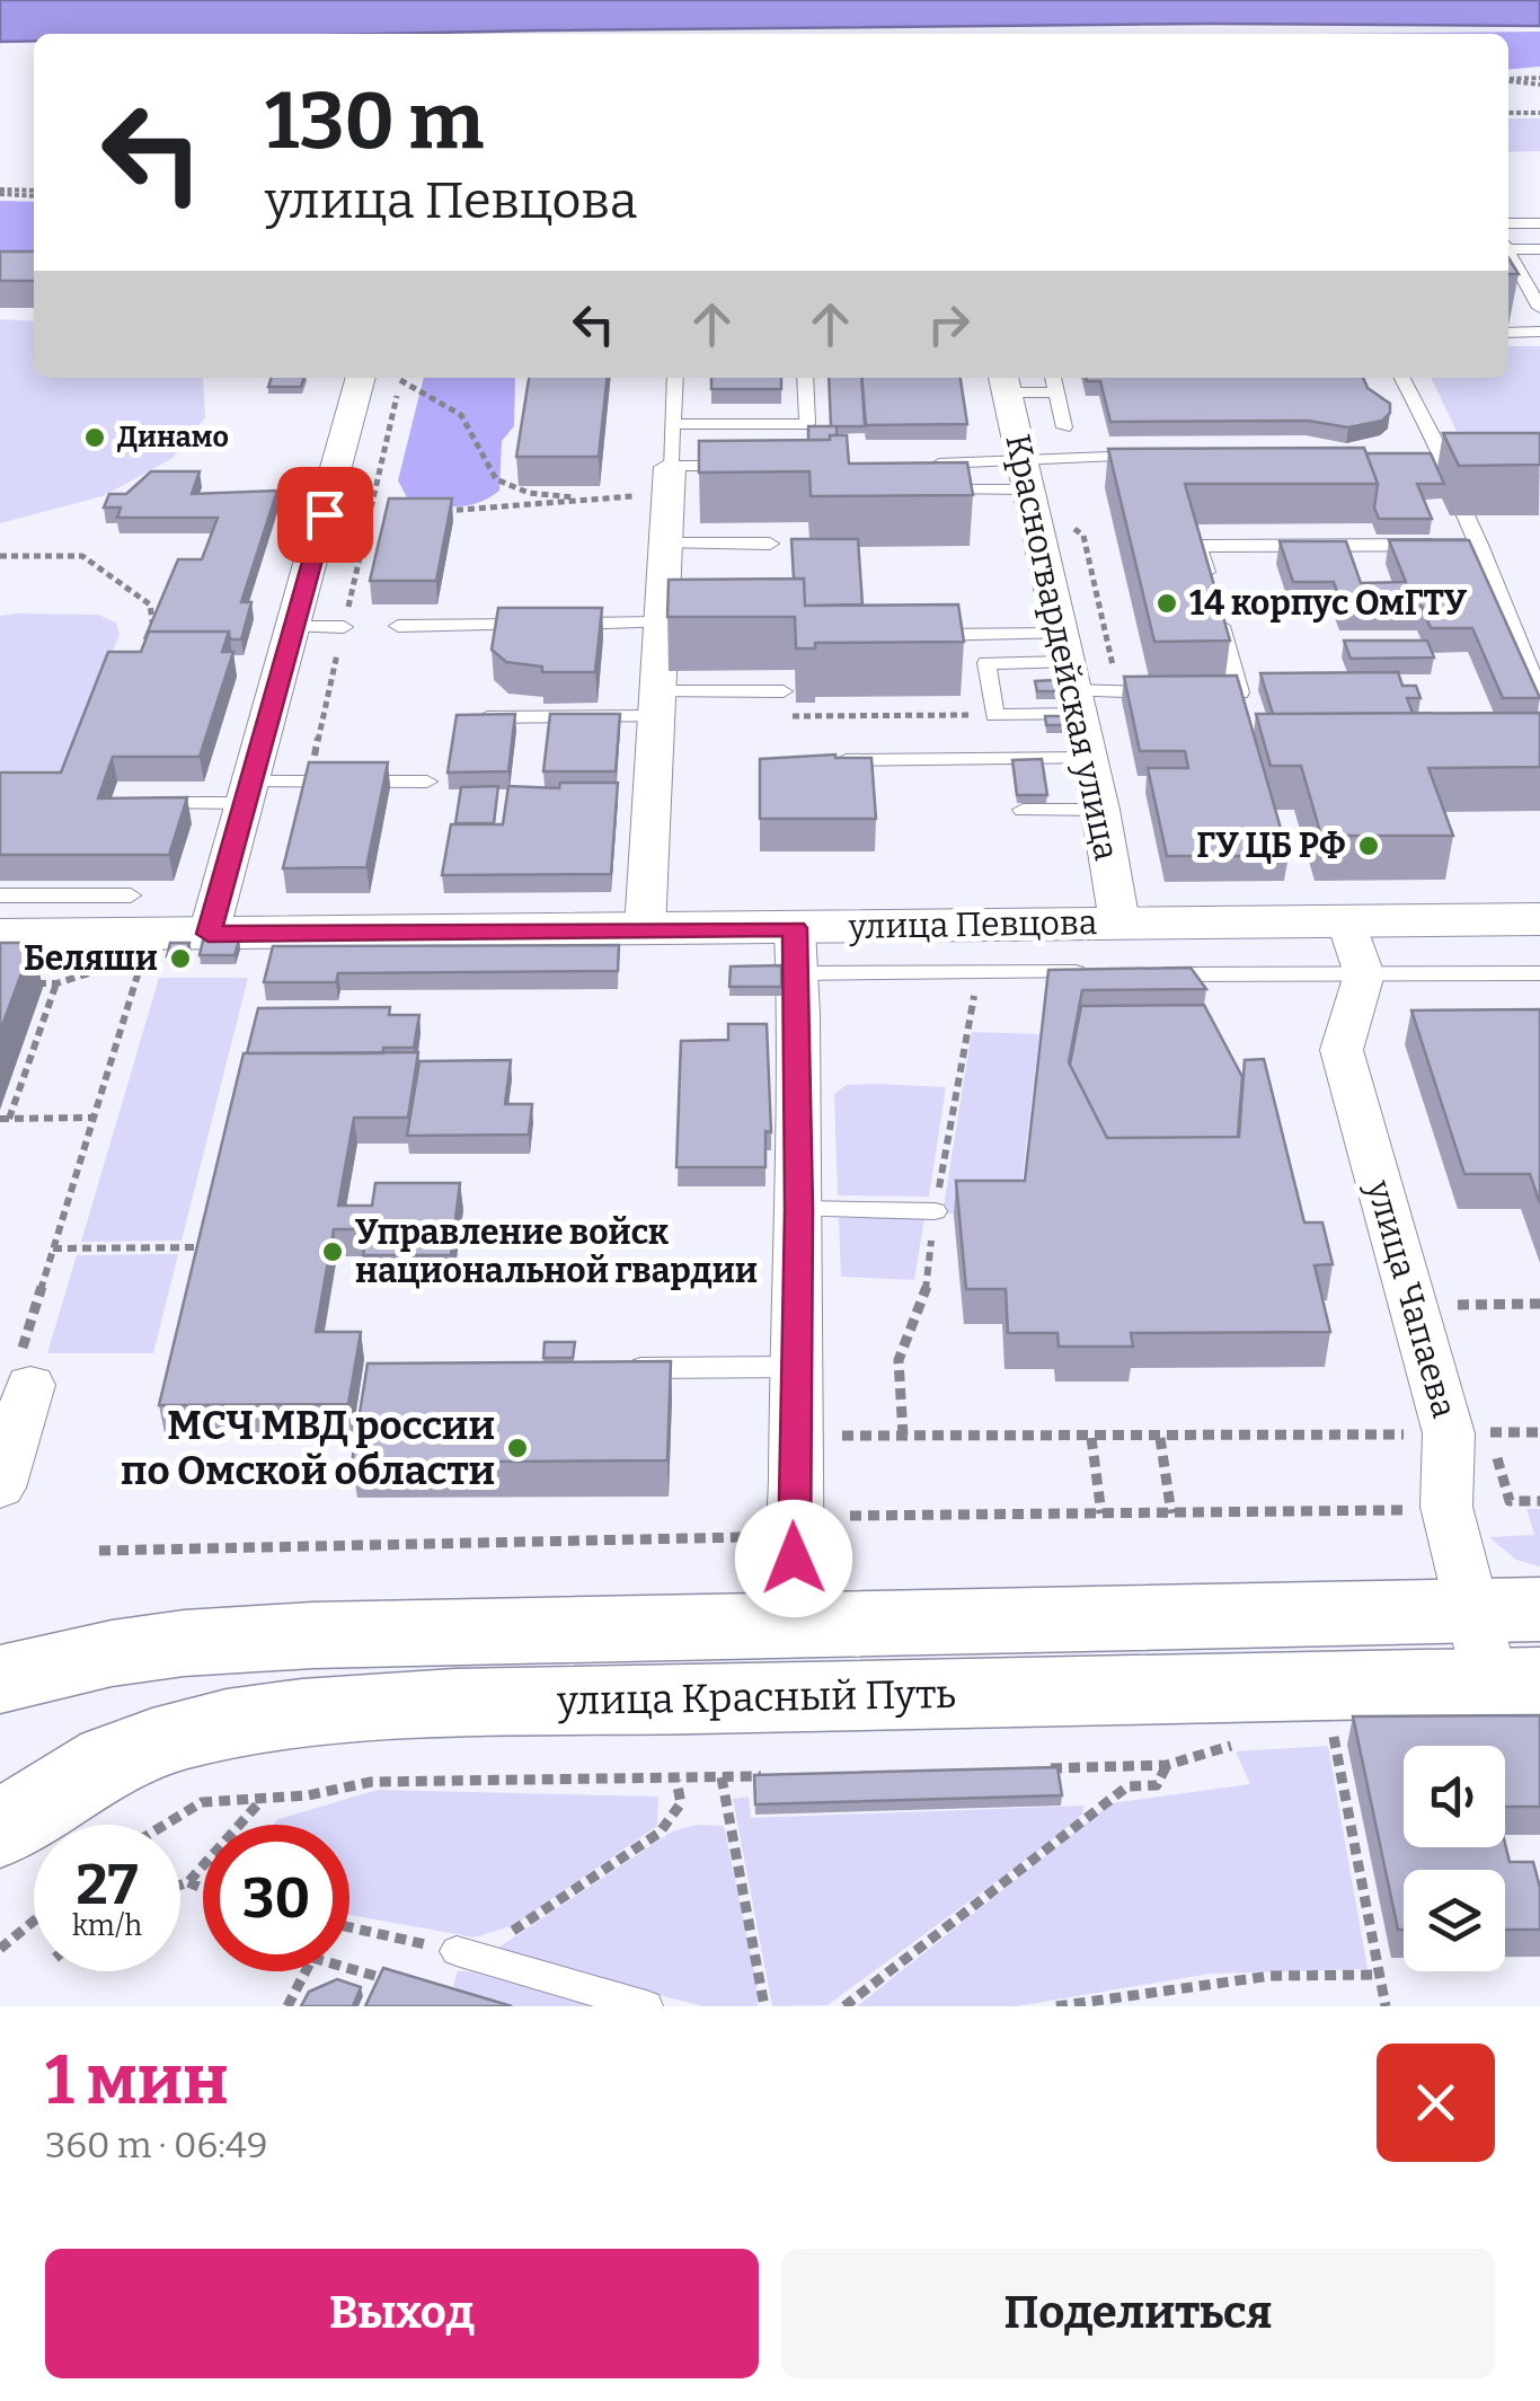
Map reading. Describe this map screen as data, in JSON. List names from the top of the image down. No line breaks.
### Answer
{"streets":{"main road":["улица Красный Путь"],"street":["Красногвардейская улица","улица Певцова","улица Чапаева"]},"crossings":[["Красногвардейская улица","улица Певцова"],["улица Чапаева","улица Красный Путь"]],"places":["Динамо","14 корпус ОмГТУ","ГУ ЦБ РФ","Беляши","Управление войск национальной гвардии","МСЧ МВД россии по Омской области"],"page":{"turn":["130 m","улица Певцова"],"speed":"27 km/h","limit":"30","heading":["1 мин","360 m · 06:49"],"buttons":["Выход","Поделиться"]}}
